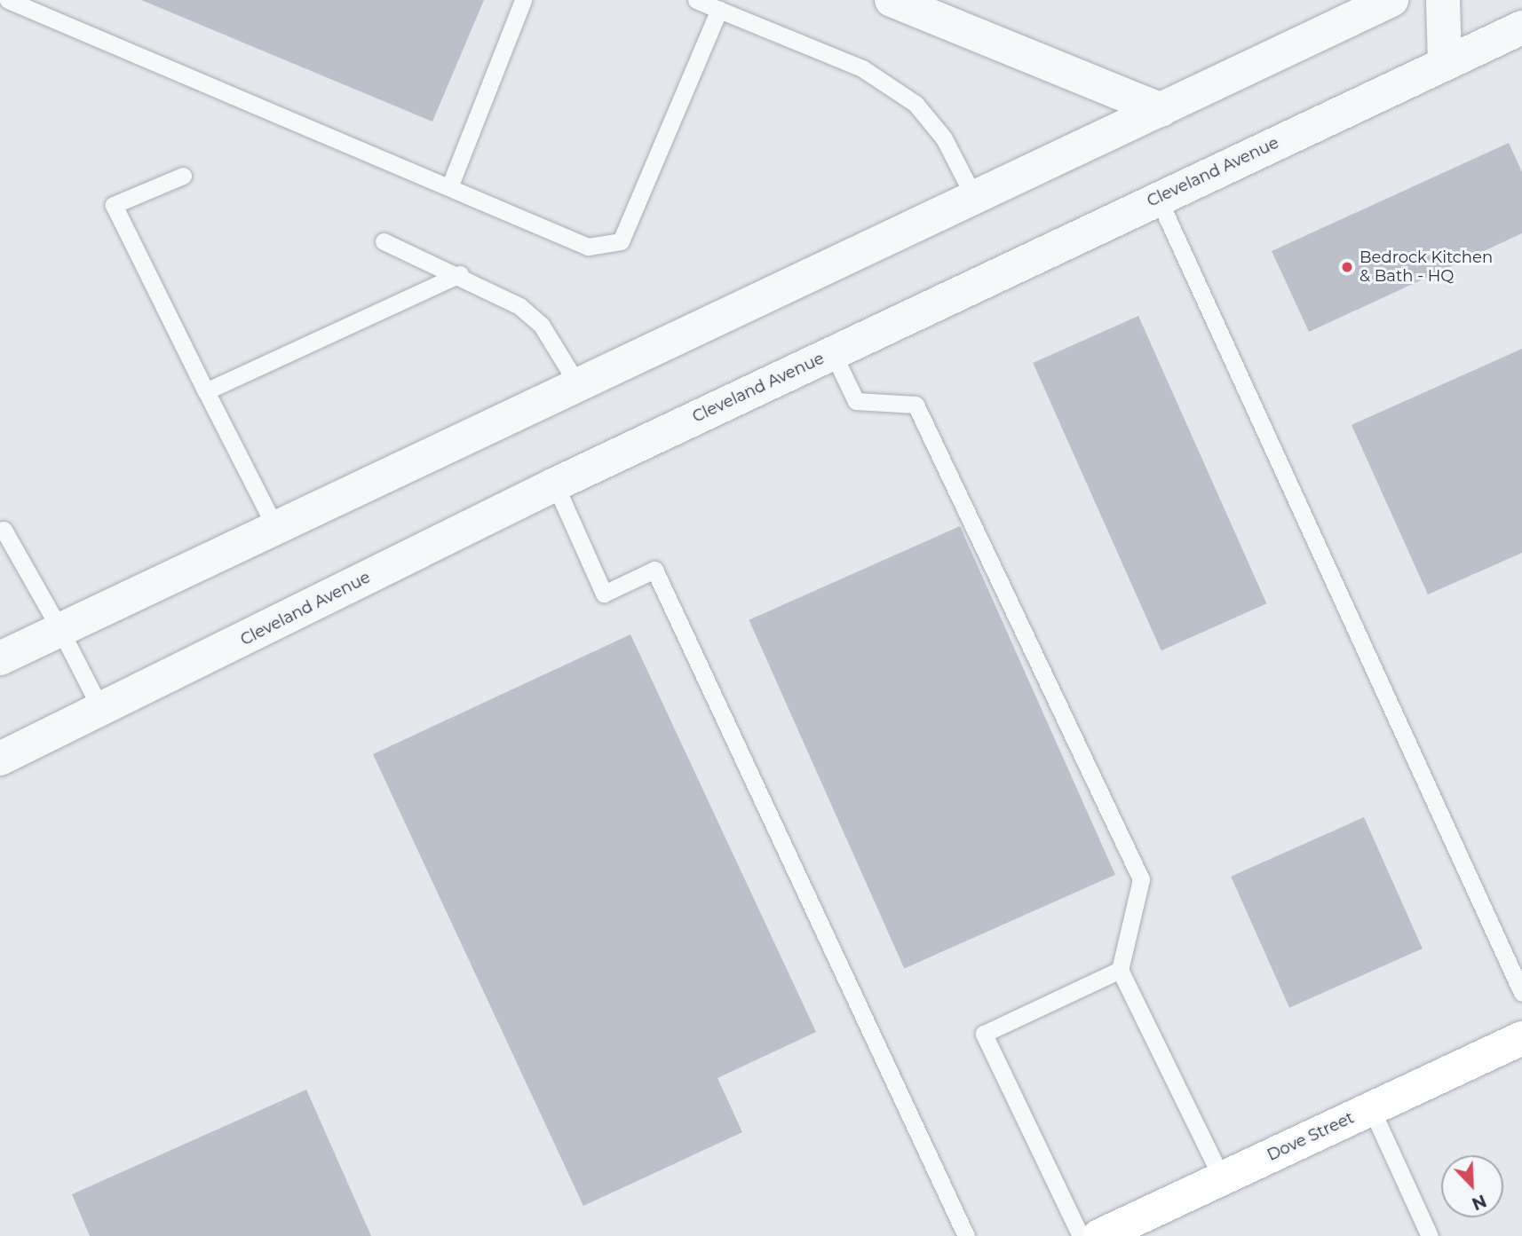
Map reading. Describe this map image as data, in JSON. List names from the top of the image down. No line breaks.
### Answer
{"streets":{"street":["Cleveland Avenue","Dove Street"]},"places":["Bedrock Kitchen & Bath - HQ"],"north":"bottom right"}
